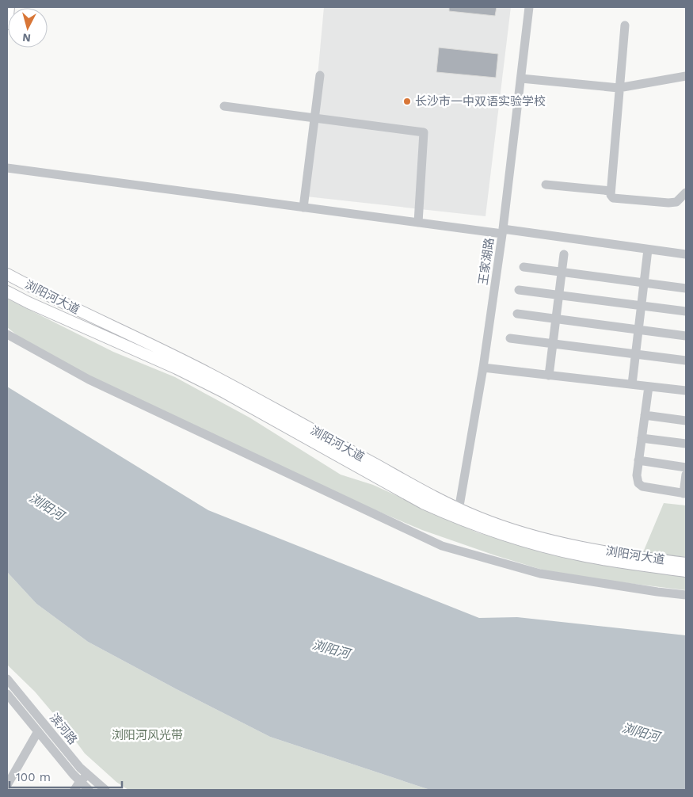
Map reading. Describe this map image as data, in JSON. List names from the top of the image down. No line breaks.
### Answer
{"streets":{"main road":["浏阳河大道"],"street":["王家湖路","滨河路"]},"crossings":[["王家湖路","浏阳河大道"]],"water":["浏阳河"],"parks":["浏阳河风光带"],"places":["长沙市一中双语实验学校"],"scale_bar":"100 m","north":"bottom"}
